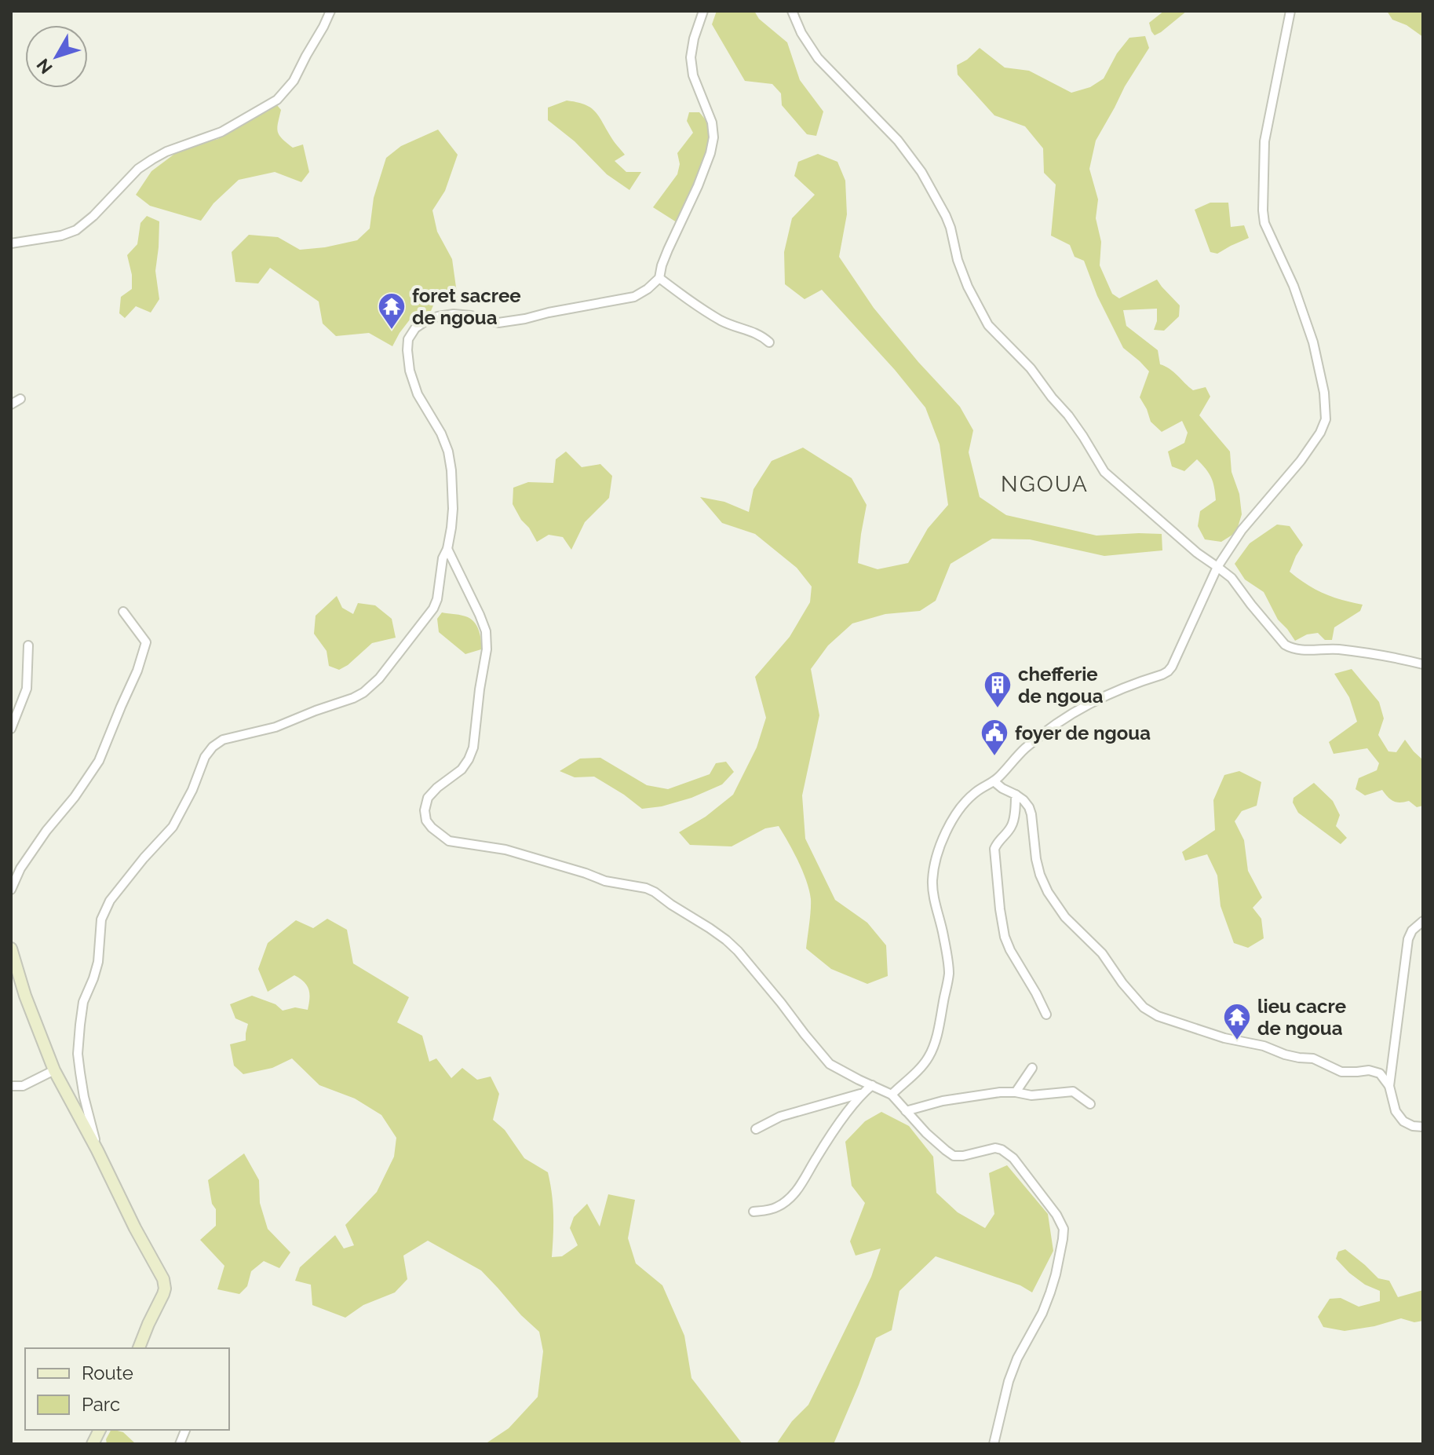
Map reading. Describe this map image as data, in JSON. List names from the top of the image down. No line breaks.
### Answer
{"districts":["NGOUA"],"places":{"temple":["foret sacree de ngoua","lieu cacre de ngoua"],"building":["chefferie de ngoua"],"public building":["foyer de ngoua"]},"legend":["Route","Parc"],"north":"bottom left"}
